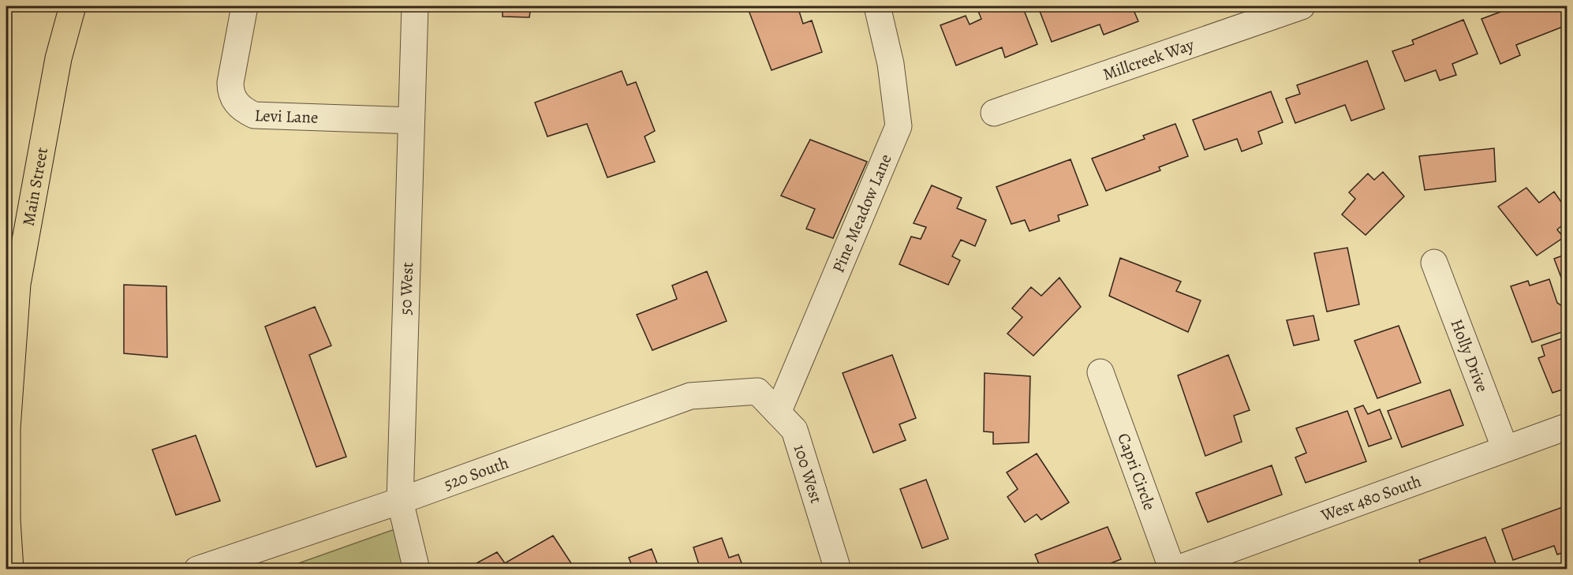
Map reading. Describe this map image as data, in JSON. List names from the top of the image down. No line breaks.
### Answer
{"streets":{"highway":["Main Street"],"street":["Millcreek Way","Levi Lane","Pine Meadow Lane","50 West","Holly Drive","Capri Circle","520 South","100 West","West 480 South"]},"crossings":[["Levi Lane","50 West"],["Pine Meadow Lane","100 West"],["50 West","520 South"],["Holly Drive","West 480 South"],["Capri Circle","West 480 South"],["520 South","100 West"]]}
